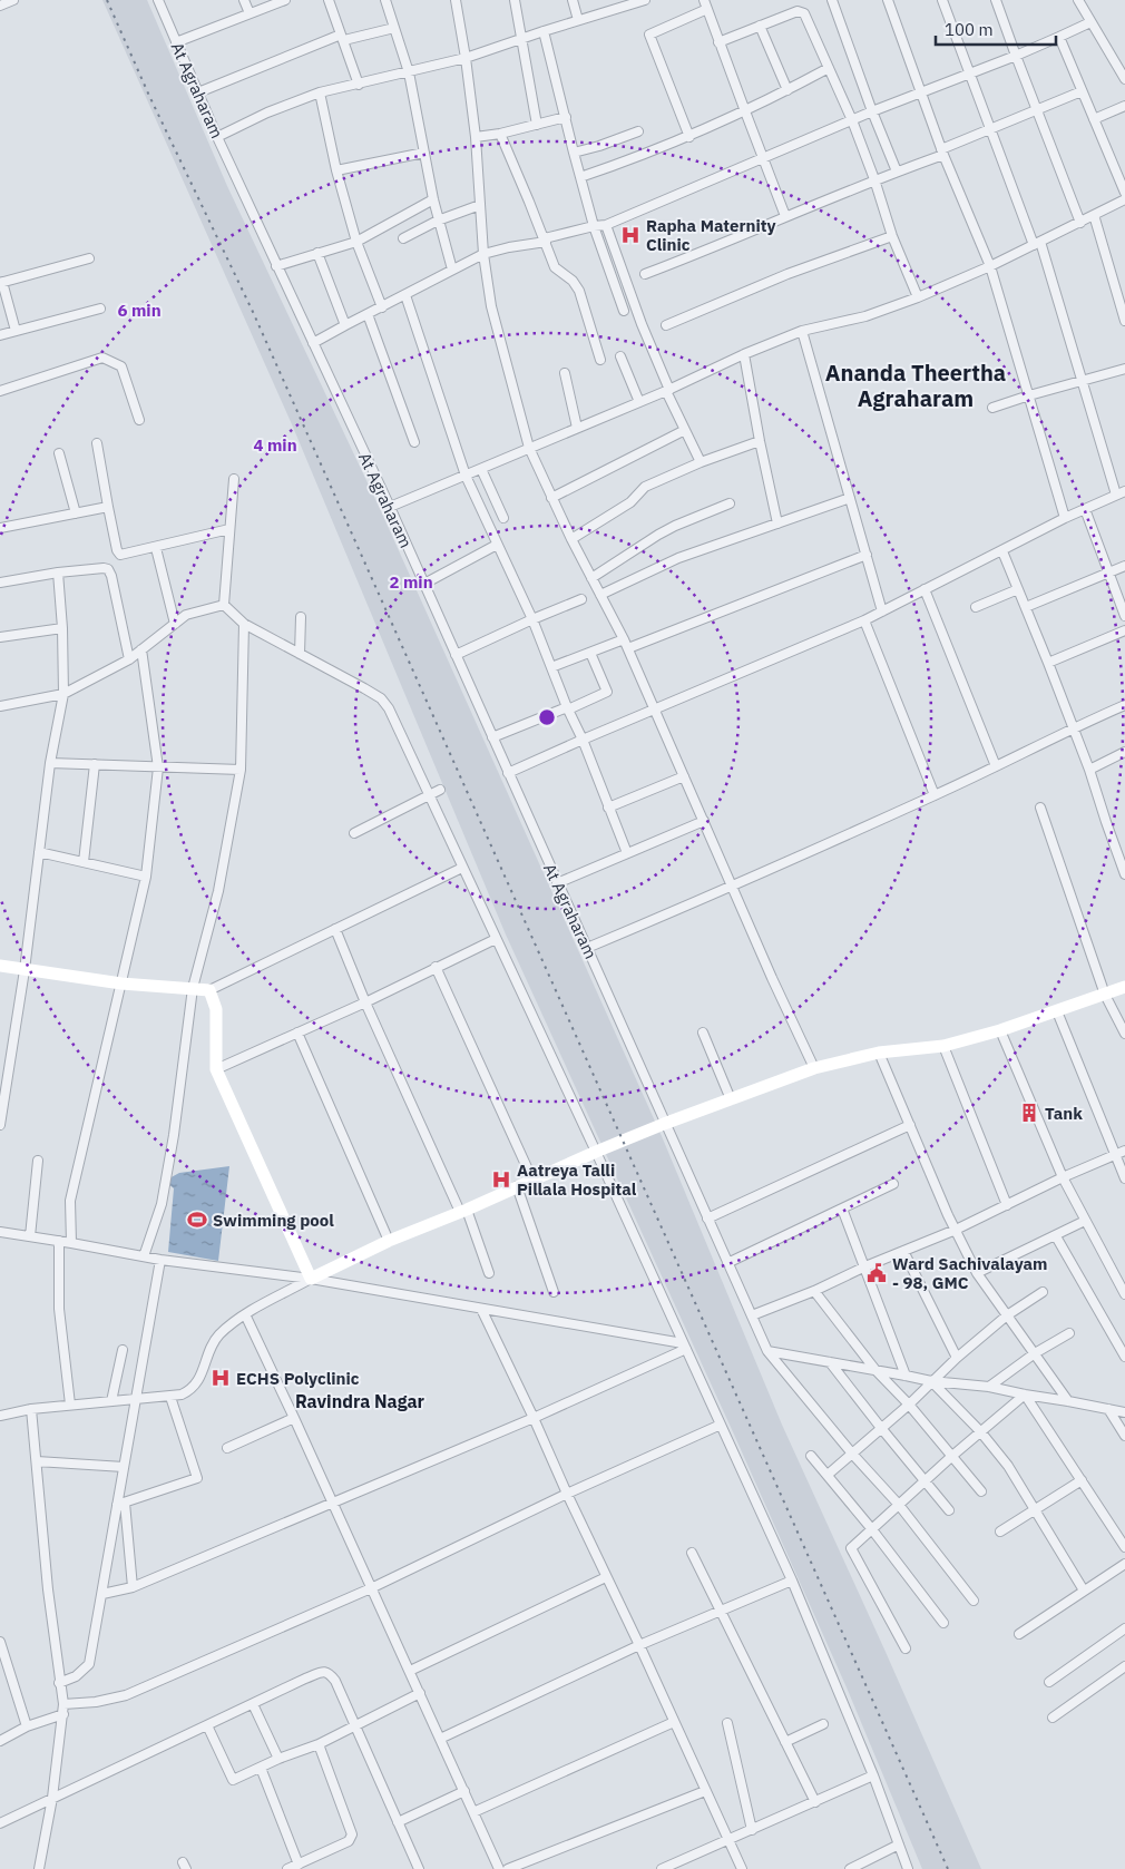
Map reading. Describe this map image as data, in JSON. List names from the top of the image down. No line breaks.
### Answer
{"streets":{"street":["At Agraharam"]},"districts":["Ananda Theertha Agraharam","Ravindra Nagar"],"places":{"hospital":["Rapha Maternity Clinic","Aatreya Talli Pillala Hospital","ECHS Polyclinic"],"building":["Tank"],"sports":["Swimming pool"],"public building":["Ward Sachivalayam - 98, GMC"]},"scale_bar":"100 m","rings":["6 min","4 min","2 min"]}
